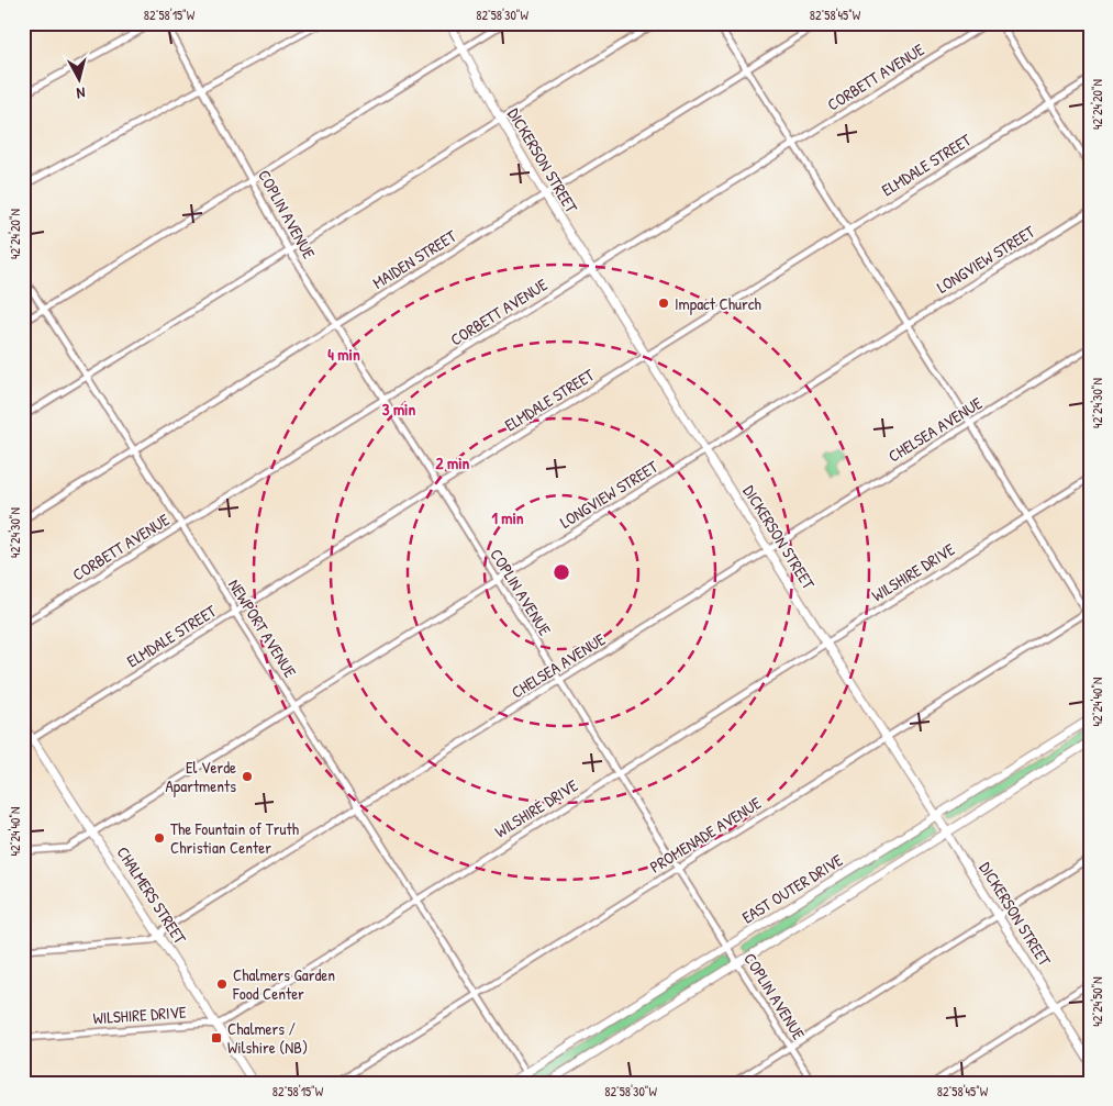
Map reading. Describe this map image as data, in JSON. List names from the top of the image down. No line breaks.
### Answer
{"streets":{"street":["CORBETT AVENUE","DICKERSON STREET","ELMDALE STREET","COPLIN AVENUE","MAIDEN STREET","LONGVIEW STREET","CHELSEA AVENUE","WILSHIRE DRIVE","NEWPORT AVENUE","PROMENADE AVENUE","EAST OUTER DRIVE","CHALMERS STREET"]},"crossings":[["CORBETT AVENUE","DICKERSON STREET"],["CORBETT AVENUE","COPLIN AVENUE"],["CORBETT AVENUE","NEWPORT AVENUE"],["DICKERSON STREET","ELMDALE STREET"],["DICKERSON STREET","MAIDEN STREET"],["DICKERSON STREET","LONGVIEW STREET"],["DICKERSON STREET","CHELSEA AVENUE"],["DICKERSON STREET","WILSHIRE DRIVE"],["DICKERSON STREET","PROMENADE AVENUE"],["DICKERSON STREET","EAST OUTER DRIVE"],["ELMDALE STREET","COPLIN AVENUE"],["ELMDALE STREET","NEWPORT AVENUE"],["ELMDALE STREET","CHALMERS STREET"],["COPLIN AVENUE","MAIDEN STREET"],["COPLIN AVENUE","LONGVIEW STREET"],["COPLIN AVENUE","CHELSEA AVENUE"],["COPLIN AVENUE","WILSHIRE DRIVE"],["COPLIN AVENUE","PROMENADE AVENUE"],["COPLIN AVENUE","EAST OUTER DRIVE"],["MAIDEN STREET","NEWPORT AVENUE"],["LONGVIEW STREET","NEWPORT AVENUE"],["LONGVIEW STREET","CHALMERS STREET"],["CHELSEA AVENUE","NEWPORT AVENUE"],["CHELSEA AVENUE","CHALMERS STREET"],["WILSHIRE DRIVE","NEWPORT AVENUE"],["WILSHIRE DRIVE","CHALMERS STREET"],["NEWPORT AVENUE","PROMENADE AVENUE"],["NEWPORT AVENUE","EAST OUTER DRIVE"]],"places":{"other":["Impact Church","El Verde Apartments","The Fountain of Truth Christian Center","Chalmers Garden Food Center"],"transit":["Chalmers / Wilshire (NB)"]},"north":"bottom","coordinates":["82°58'15\"W","82°58'30\"W","82°58'45\"W","42°24'20\"N","42°24'30\"N","42°24'40\"N","42°24'50\"N"],"rings":["4 min","3 min","2 min","1 min"]}
